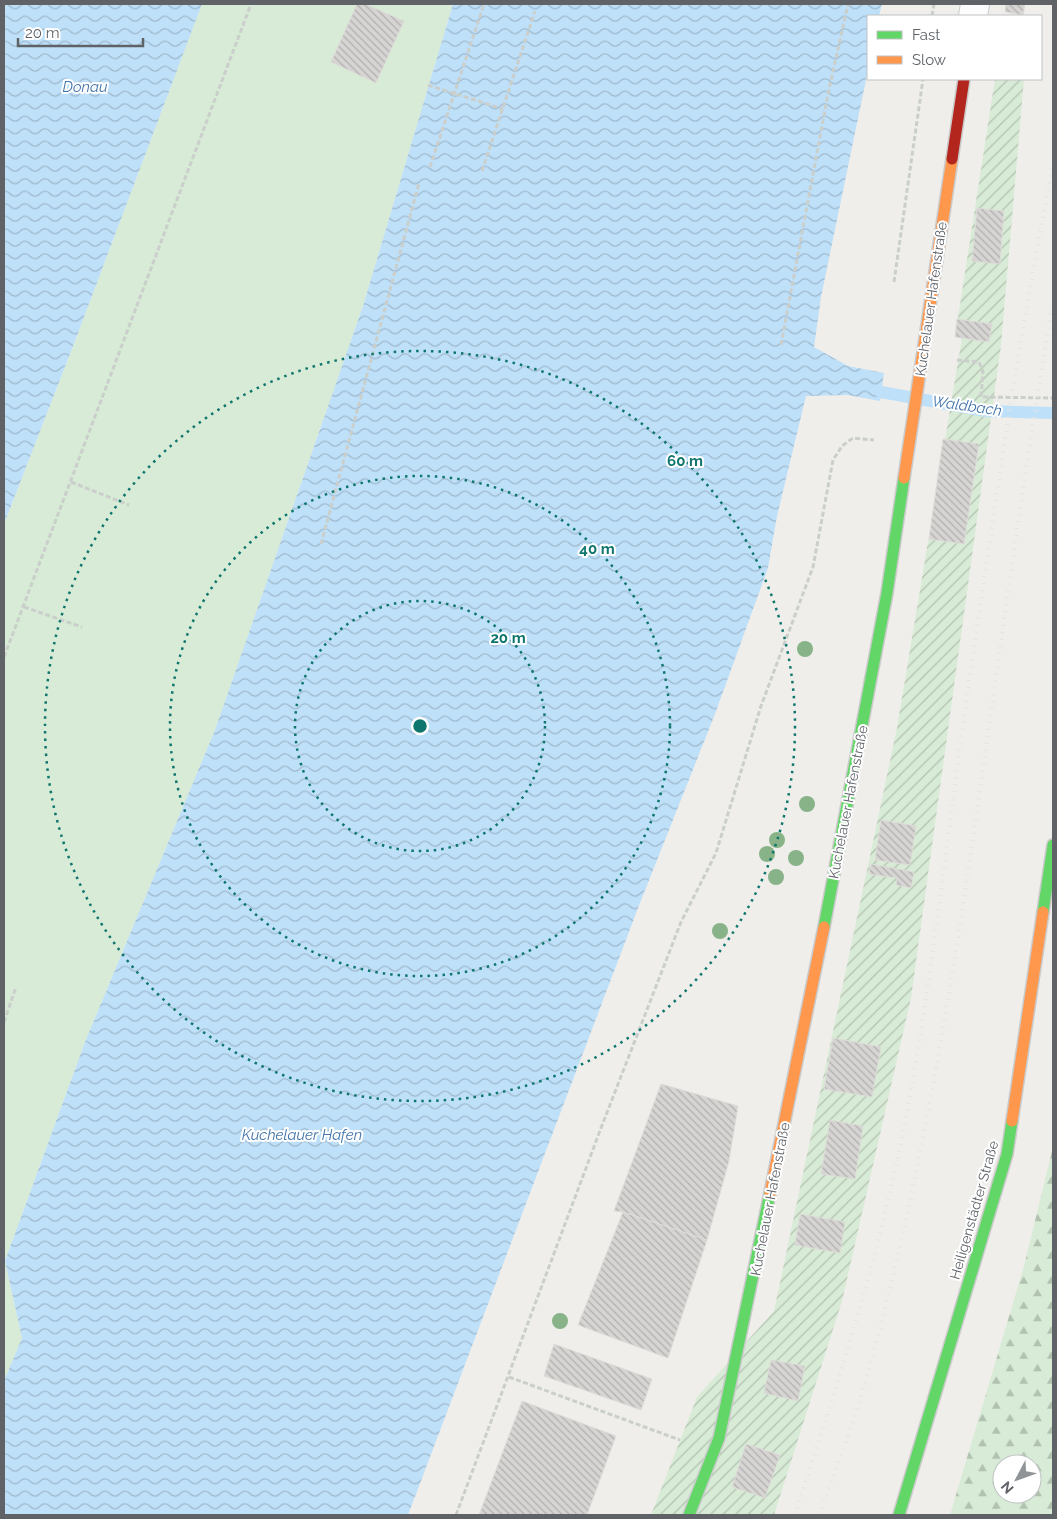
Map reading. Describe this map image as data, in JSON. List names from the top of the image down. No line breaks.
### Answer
{"streets":{"street":["Kuchelauer Hafenstraße","Heiligenstädter Straße"]},"water":["Donau","Waldbach","Kuchelauer Hafen"],"legend":["Fast","Slow"],"scale_bar":"20 m","north":"bottom left","rings":["60 m","40 m","20 m"]}
